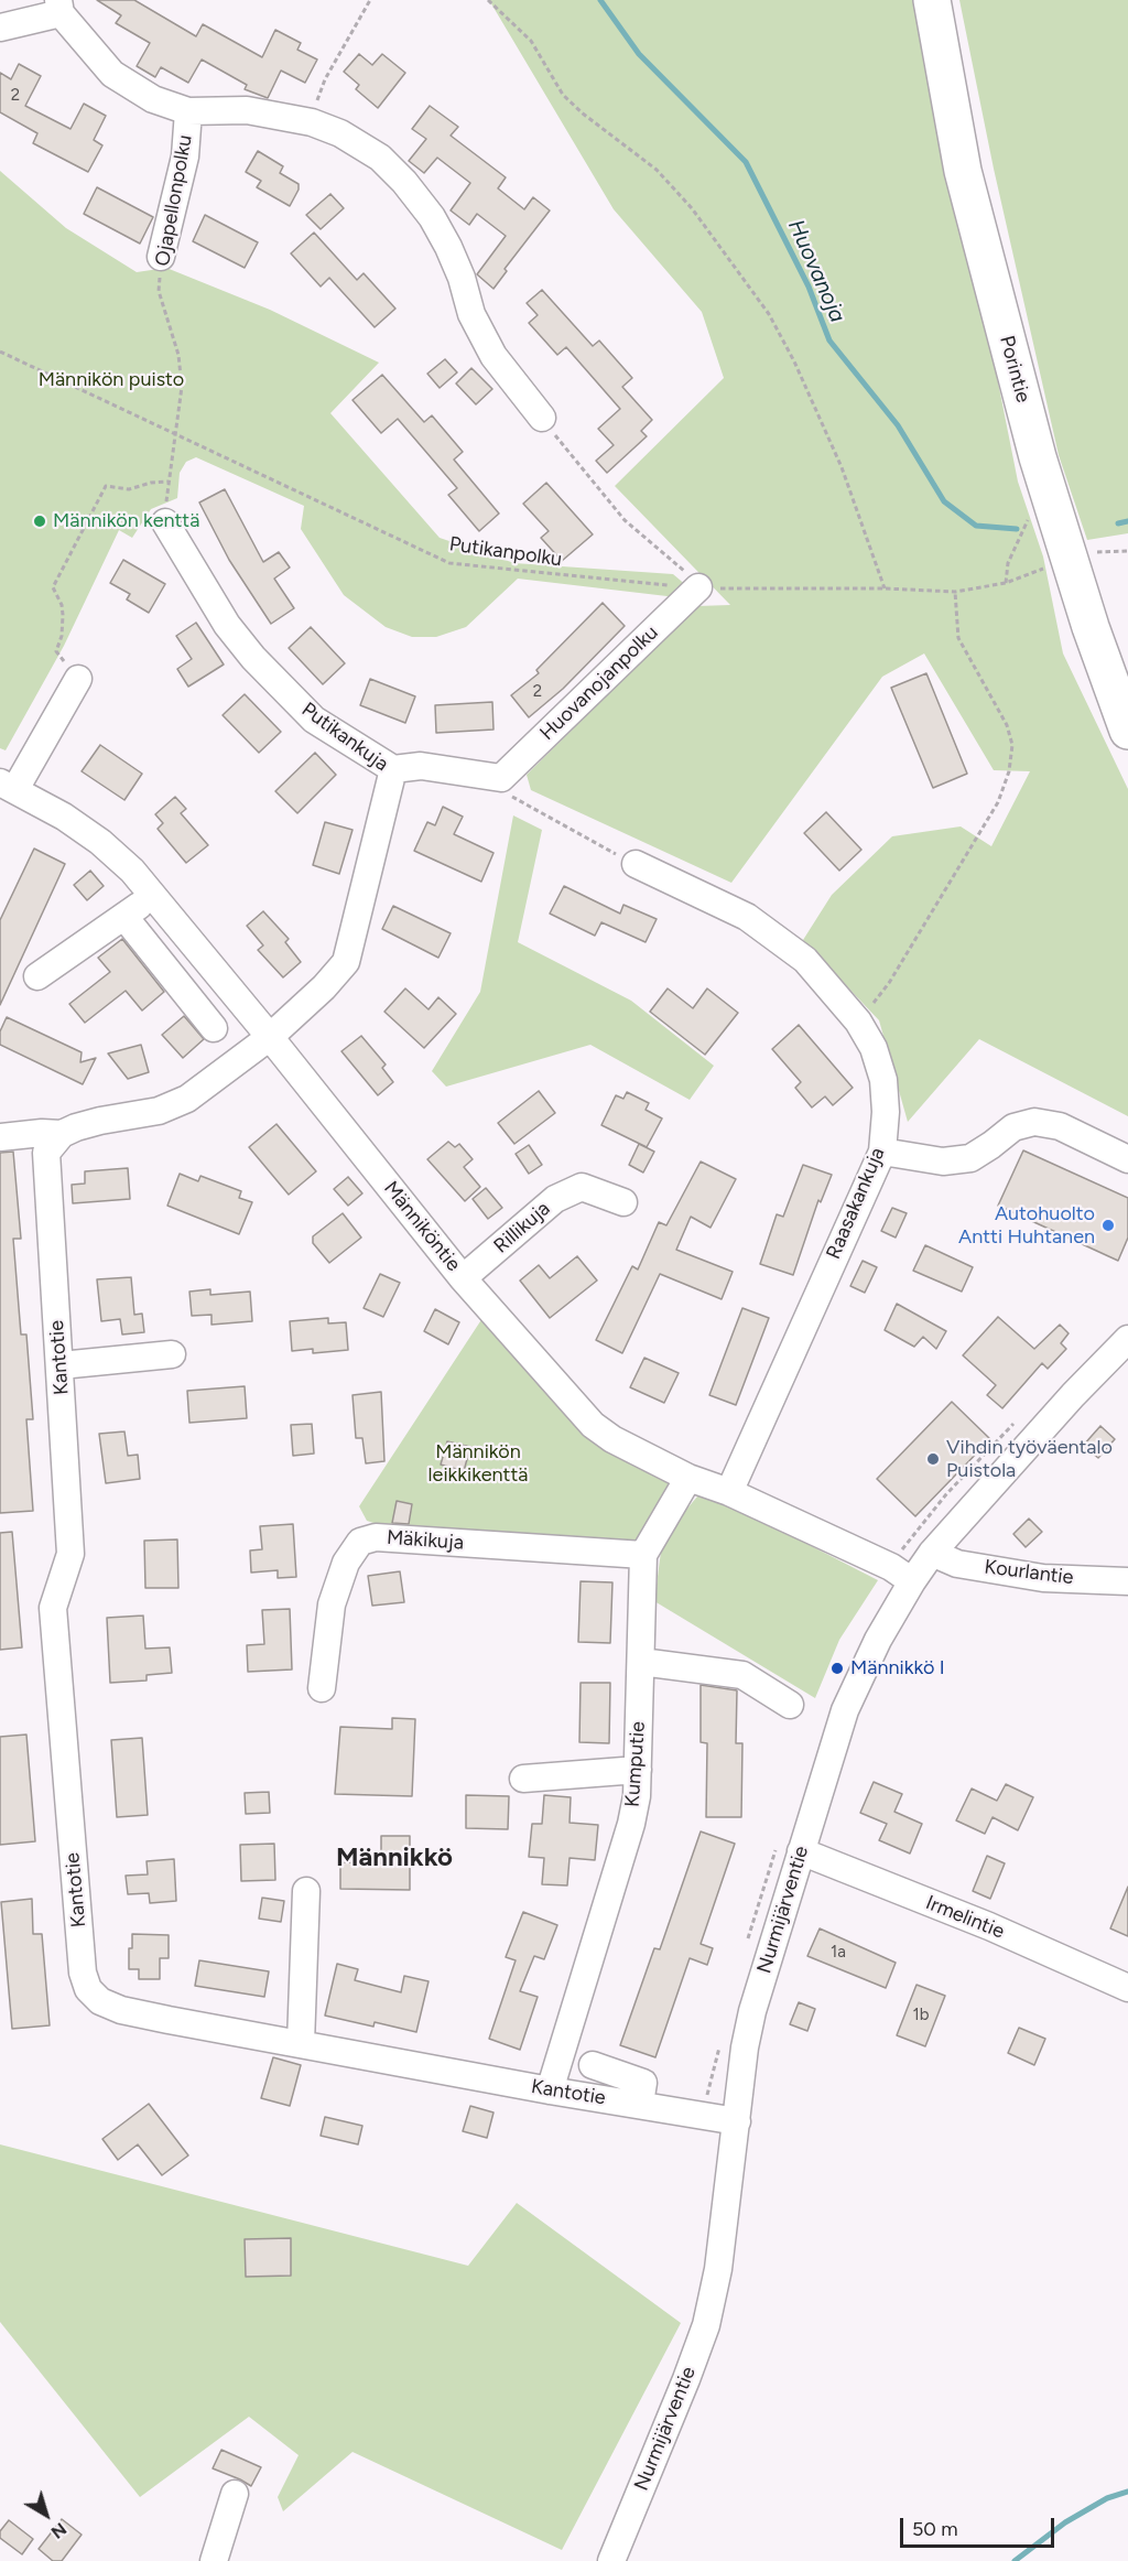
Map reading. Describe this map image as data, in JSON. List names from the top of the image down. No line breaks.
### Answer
{"streets":{"highway":["Porintie"],"street":["Ojapellonpolku","Huovanojanpolku","Putikankuja","Raasakankuja","Männiköntie","Rillikuja","Kantotie","Mäkikuja","Kourlantie","Kumputie","Nurmijärventie","Irmelintie"],"path":["Putikanpolku"]},"crossings":[["Ojapellonpolku","Putikanpolku"],["Ojapellonpolku","Putikankuja"],["Putikanpolku","Huovanojanpolku"],["Putikankuja","Männiköntie"],["Raasakankuja","Männiköntie"],["Männiköntie","Rillikuja"],["Männiköntie","Kumputie"],["Männiköntie","Nurmijärventie"],["Kantotie","Kumputie"],["Kantotie","Nurmijärventie"],["Mäkikuja","Kumputie"],["Kourlantie","Nurmijärventie"],["Nurmijärventie","Irmelintie"]],"districts":["Männikkö"],"water":["Huovanoja"],"parks":["Männikön puisto","Männikön leikkikenttä"],"places":["Männikön kenttä","Autohuolto Antti Huhtanen","Vihdin työväentalo Puistola","Männikkö I"],"house_numbers":["2","2","1a","1b"],"scale_bar":"50 m","north":"bottom right"}
